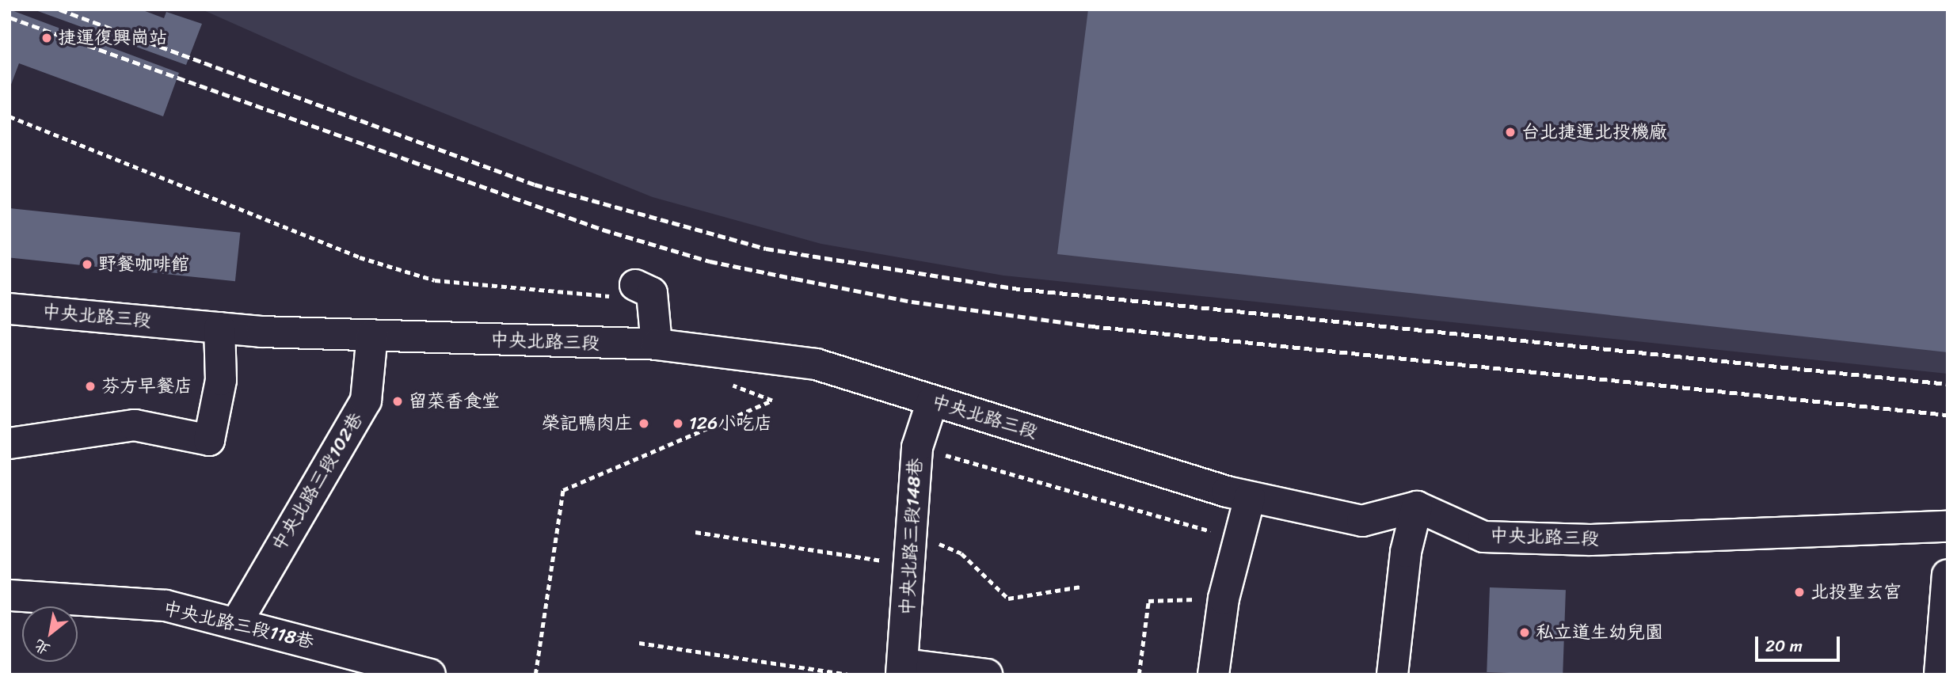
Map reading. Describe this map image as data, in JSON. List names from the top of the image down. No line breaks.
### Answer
{"streets":{"street":["中央北路三段","中央北路三段102巷","中央北路三段148巷","中央北路三段118巷"]},"crossings":[["中央北路三段","中央北路三段102巷"],["中央北路三段","中央北路三段148巷"],["中央北路三段102巷","中央北路三段118巷"]],"places":["捷運復興崗站","台北捷運北投機廠","野餐咖啡館","芬方早餐店","留菜香食堂","榮記鴨肉庄","126小吃店","北投聖玄宮","私立道生幼兒園"],"scale_bar":"20 m","north":"bottom left"}
